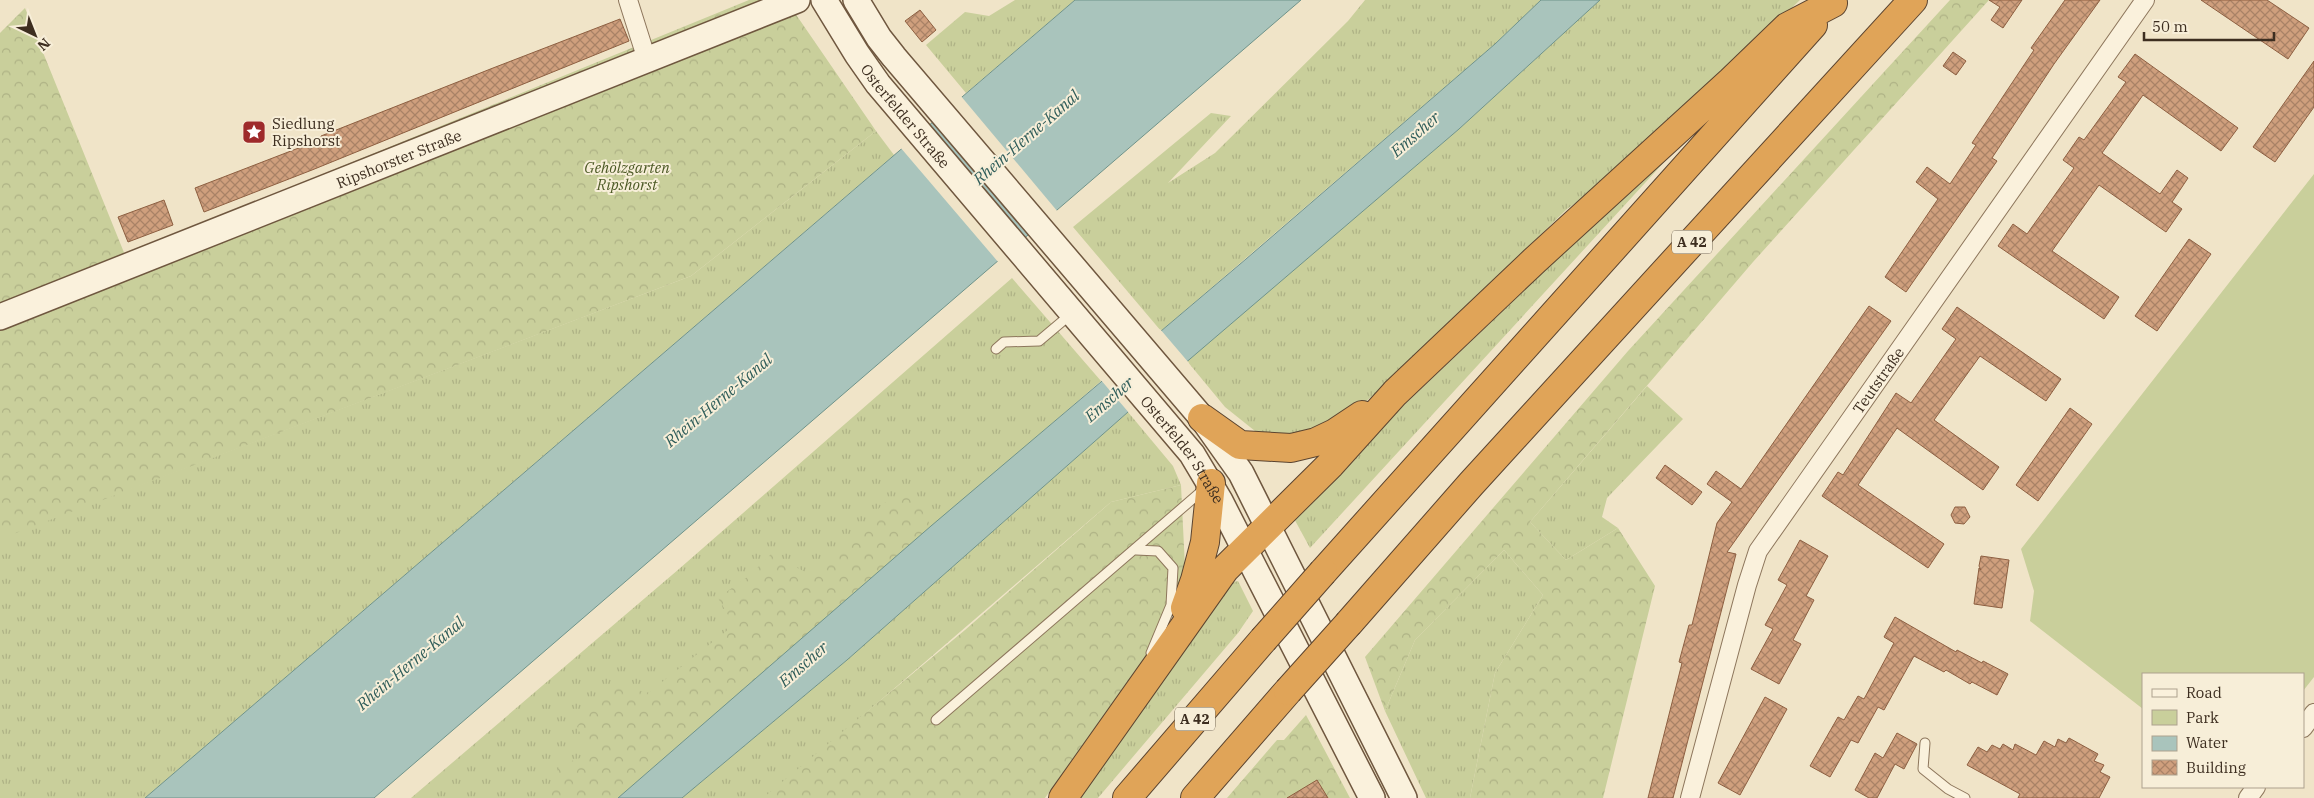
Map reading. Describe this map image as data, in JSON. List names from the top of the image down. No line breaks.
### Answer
{"streets":{"highway":["A 42"],"main road":["Osterfelder Straße","Ripshorster Straße"],"street":["Teutstraße"]},"water":["Emscher","Rhein-Herne-Kanal"],"parks":["Gehölzgarten Ripshorst"],"places":{"place":["Siedlung Ripshorst"]},"legend":["Road","Park","Water","Building"],"scale_bar":"50 m","north":"bottom right"}
